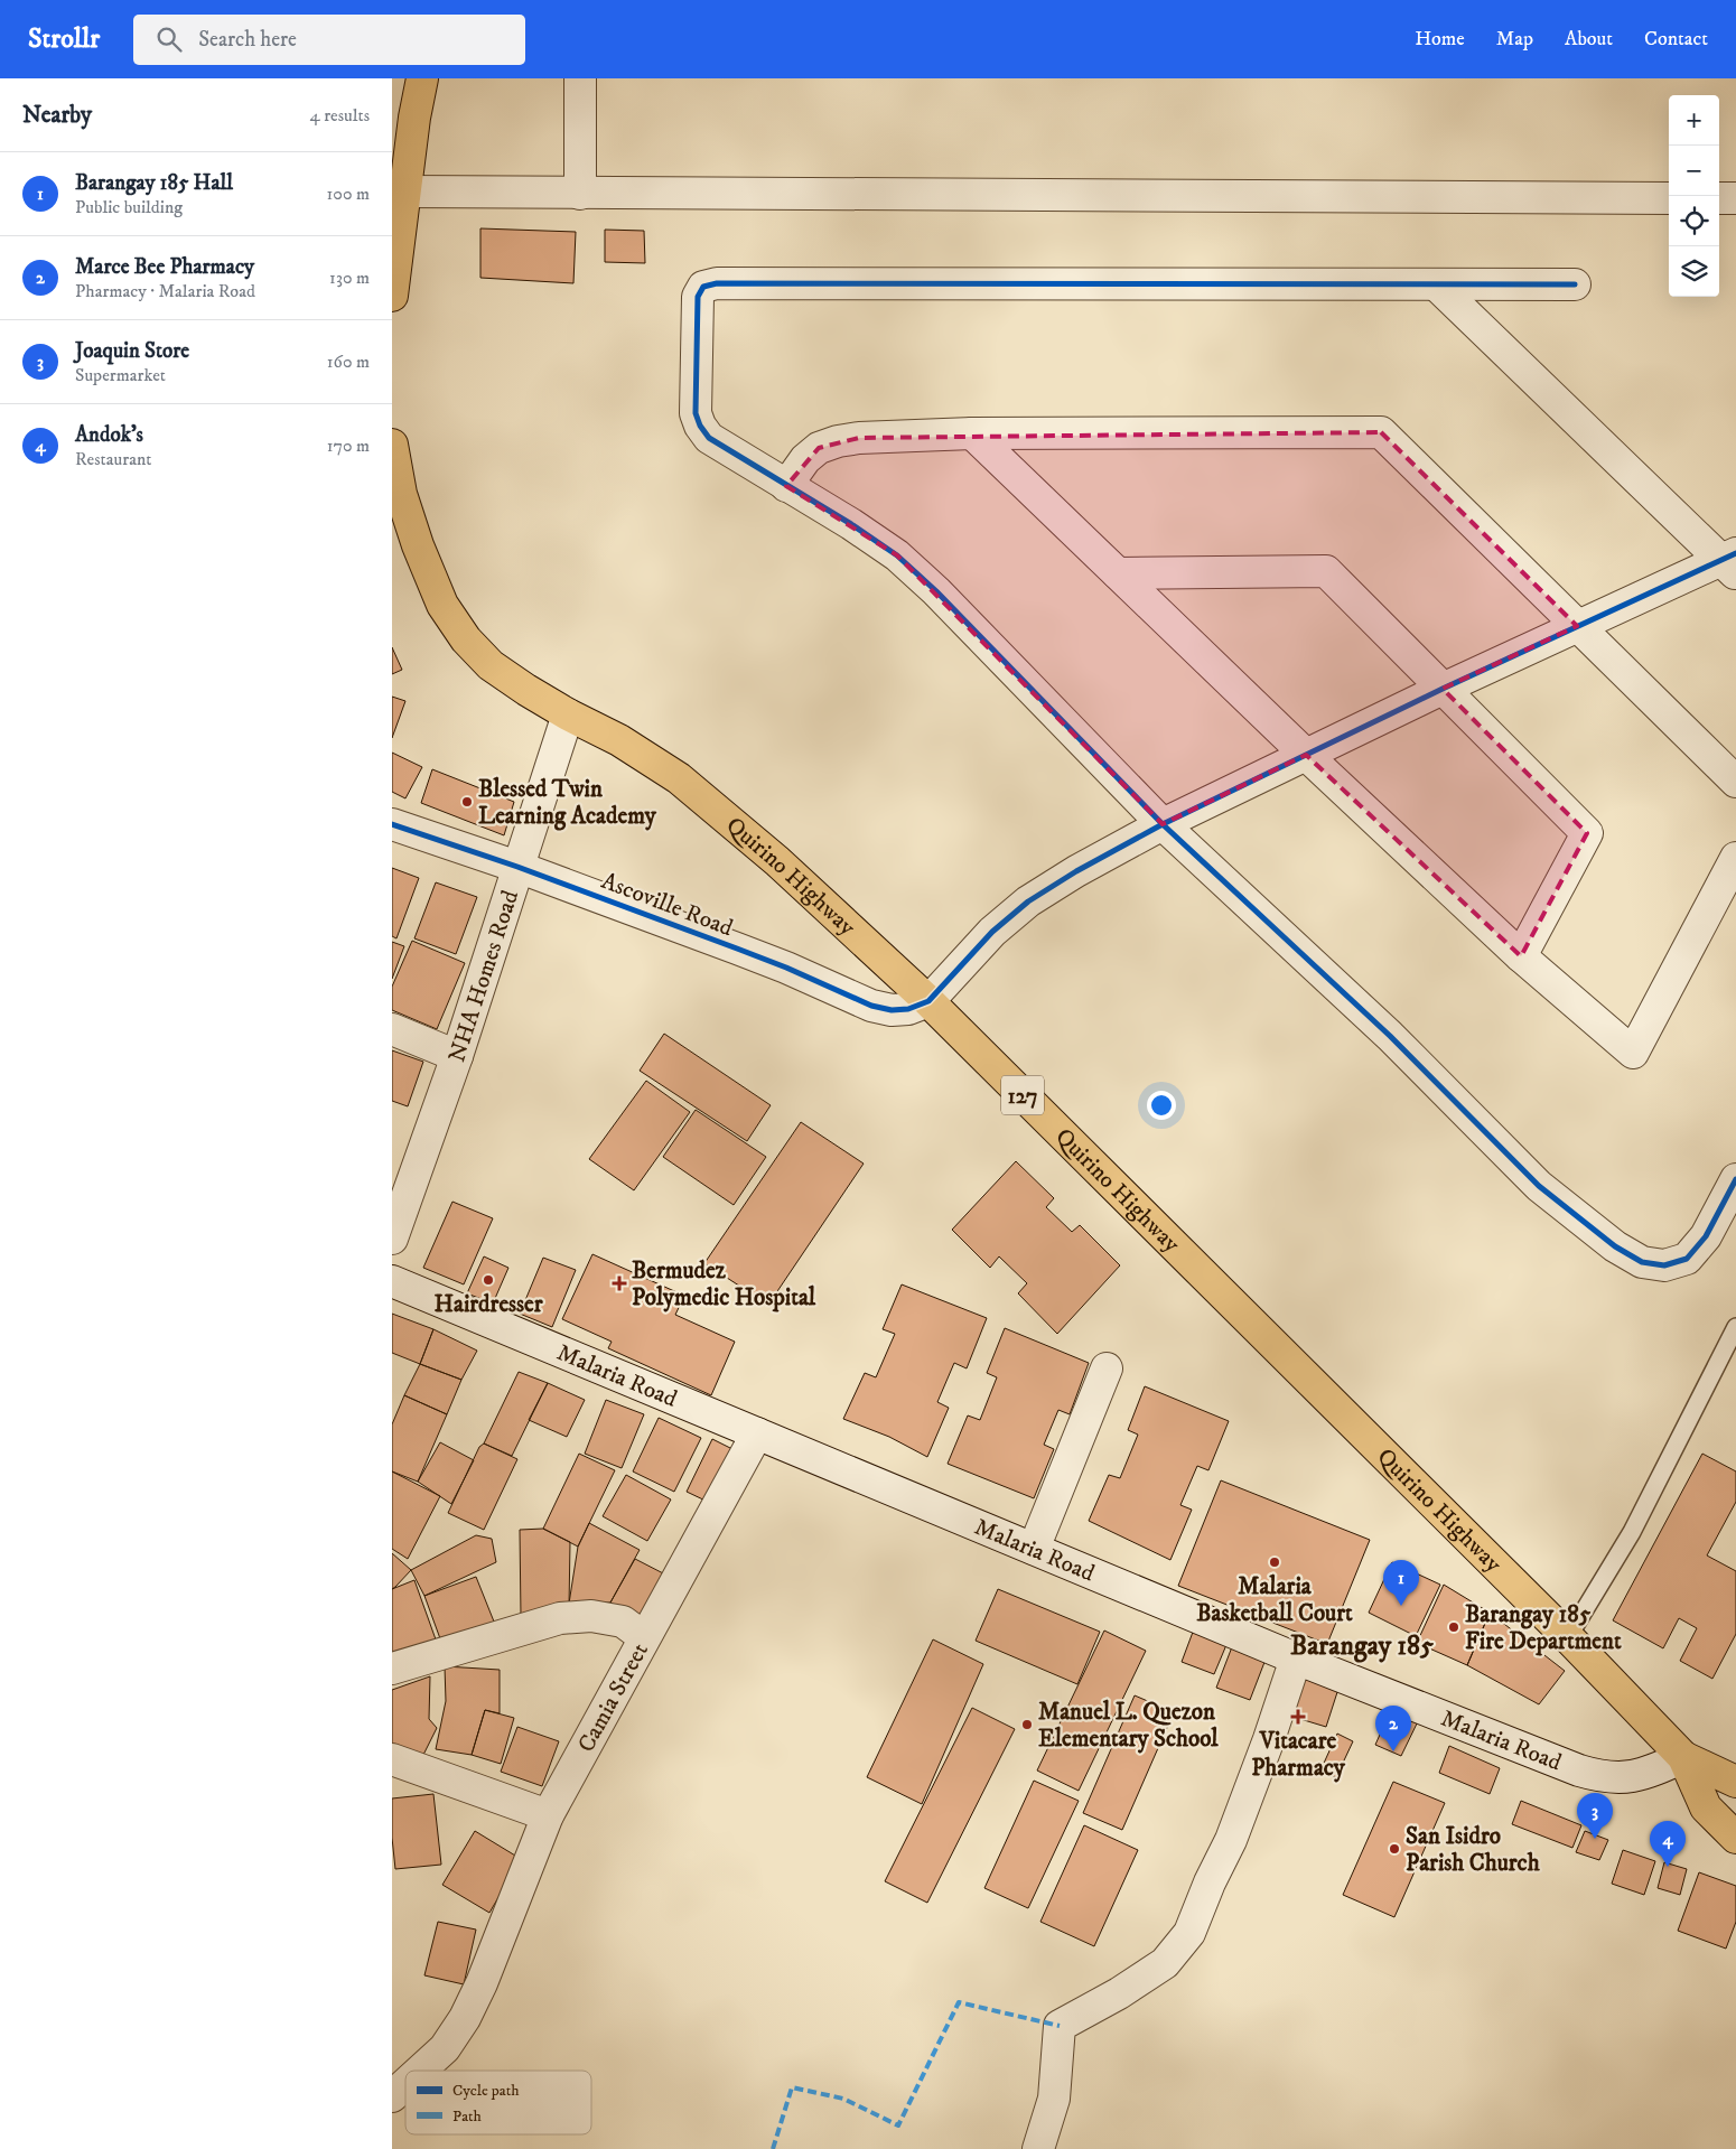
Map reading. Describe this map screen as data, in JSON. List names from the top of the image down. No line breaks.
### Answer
{"streets":{"main road":["Quirino Highway","127"],"street":["Ascoville Road","NHA Homes Road","Malaria Road","Camia Street"]},"crossings":[["Quirino Highway","Ascoville Road"],["Quirino Highway","NHA Homes Road"],["Quirino Highway","Malaria Road"],["Ascoville Road","NHA Homes Road"],["Malaria Road","Camia Street"]],"districts":["Barangay 185"],"places":{"other":["Blessed Twin Learning Academy","Hairdresser","Malaria Basketball Court","Barangay 185 Fire Department","Manuel L. Quezon Elementary School","San Isidro Parish Church"],"health":["Bermudez Polymedic Hospital","Vitacare Pharmacy"]},"legend":["Cycle path","Path"],"page":{"header":"Strollr","search":"Search here","nav":["Home","Map","About","Contact"],"heading":["Nearby","4 results"],"map_buttons":["+","−"],"list":[{"mark":"1","name":"Barangay 185 Hall","note":"Public building","value":"100 m"},{"mark":"2","name":"Marce Bee Pharmacy","note":"Pharmacy · Malaria Road","value":"130 m"},{"mark":"3","name":"Joaquin Store","note":"Supermarket","value":"160 m"},{"mark":"4","name":"Andok's","note":"Restaurant","value":"170 m"}],"pins":["1","2","3","4"]}}
